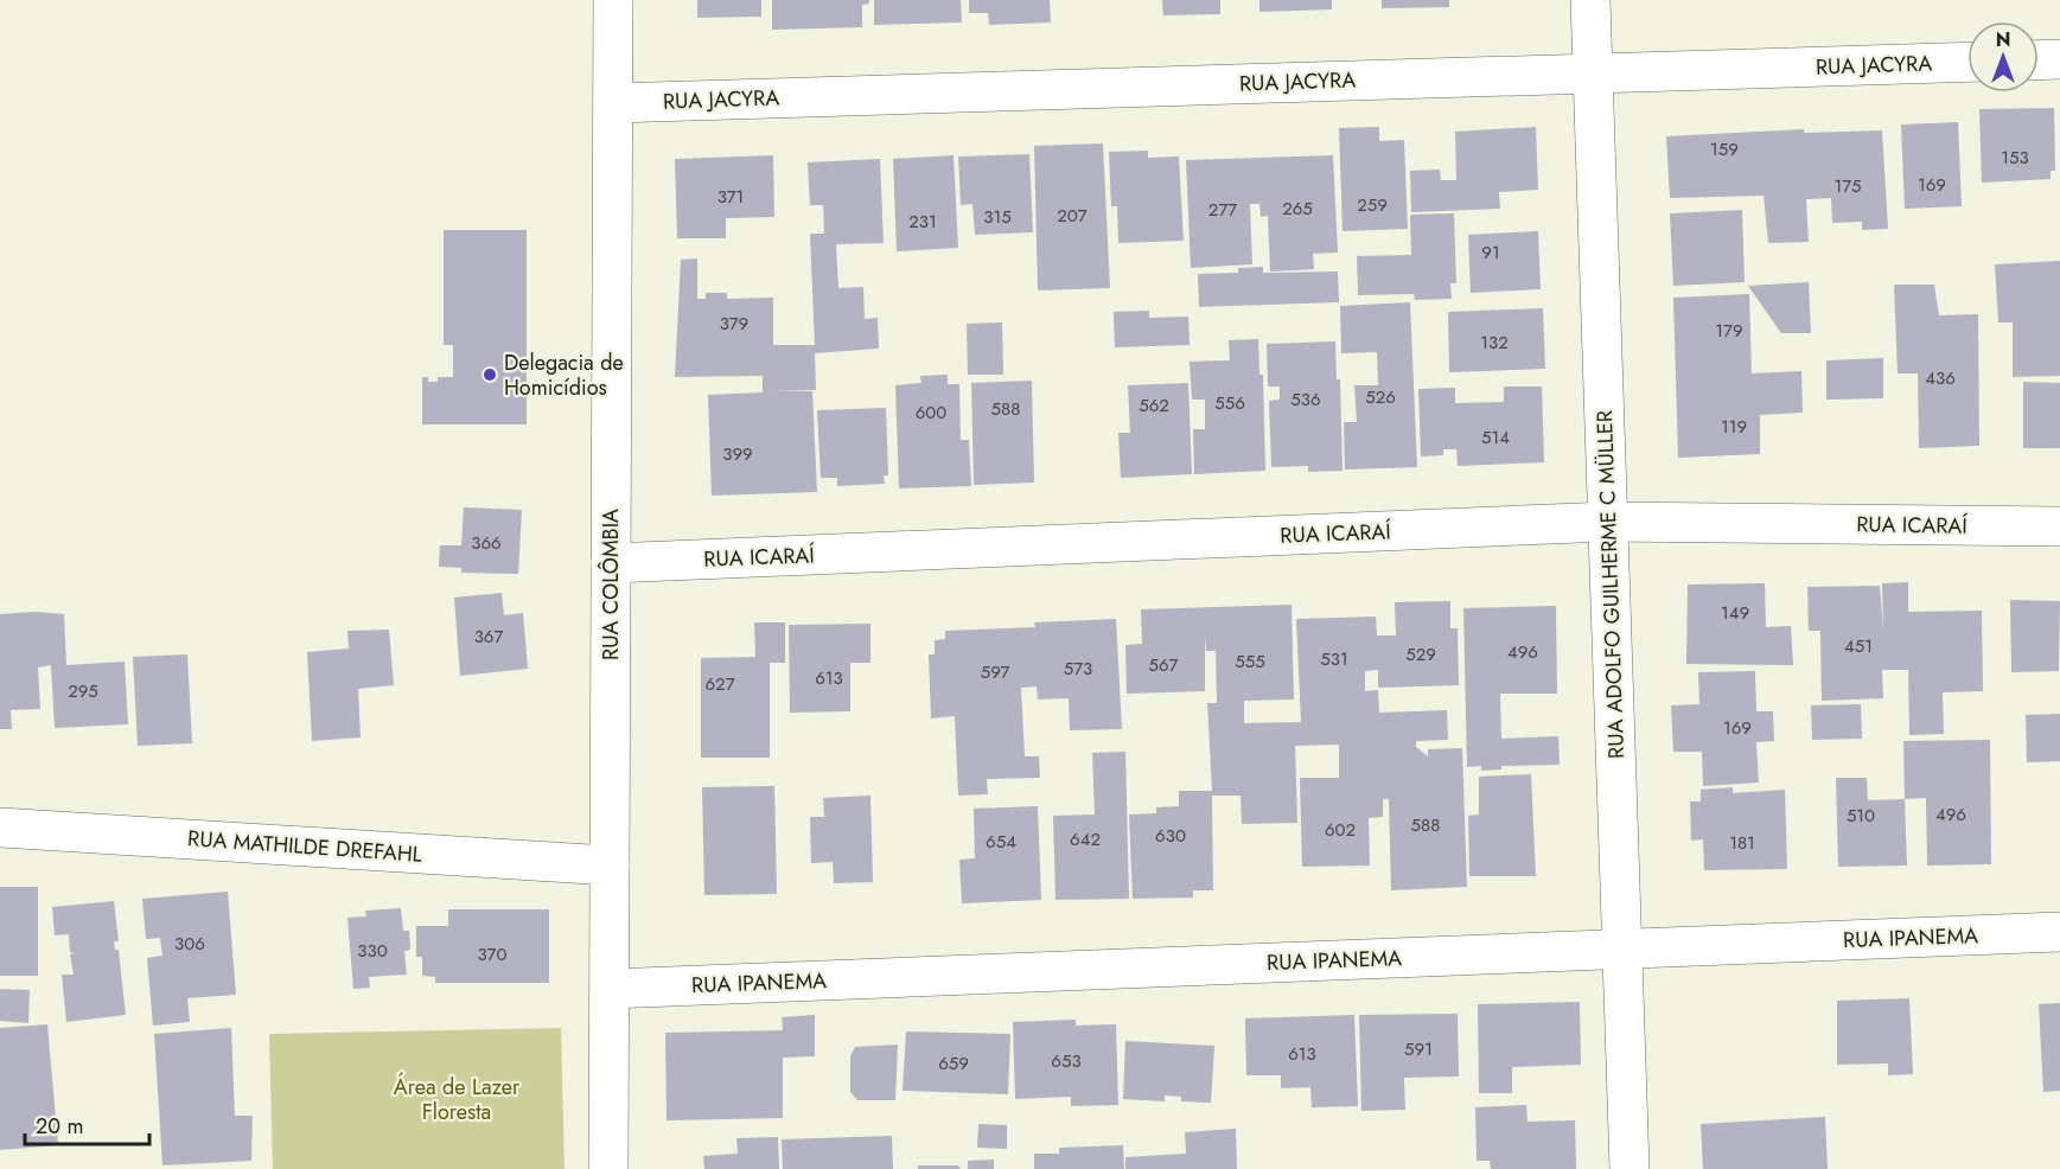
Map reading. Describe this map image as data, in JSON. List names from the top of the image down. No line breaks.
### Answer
{"streets":{"street":["RUA JACYRA","RUA ICARAÍ","RUA COLÔMBIA","RUA ADOLFO GUILHERME C MÜLLER","RUA MATHILDE DREFAHL","RUA IPANEMA"]},"crossings":[["RUA JACYRA","RUA COLÔMBIA"],["RUA JACYRA","RUA ADOLFO GUILHERME C MÜLLER"],["RUA ICARAÍ","RUA COLÔMBIA"],["RUA ICARAÍ","RUA ADOLFO GUILHERME C MÜLLER"],["RUA COLÔMBIA","RUA MATHILDE DREFAHL"],["RUA COLÔMBIA","RUA IPANEMA"],["RUA ADOLFO GUILHERME C MÜLLER","RUA IPANEMA"]],"parks":["Área de Lazer Floresta"],"places":["Delegacia de Homicídios"],"house_numbers":["159","153","169","175","371","259","265","277","207","315","231","91","379","179","132","436","526","536","556","562","588","600","119","514","399","366","149","367","451","496","529","531","555","567","573","597","613","627","295","169","496","510","588","602","630","642","654","181","306","330","370","591","613","653","659"],"scale_bar":"20 m","north":"top"}
